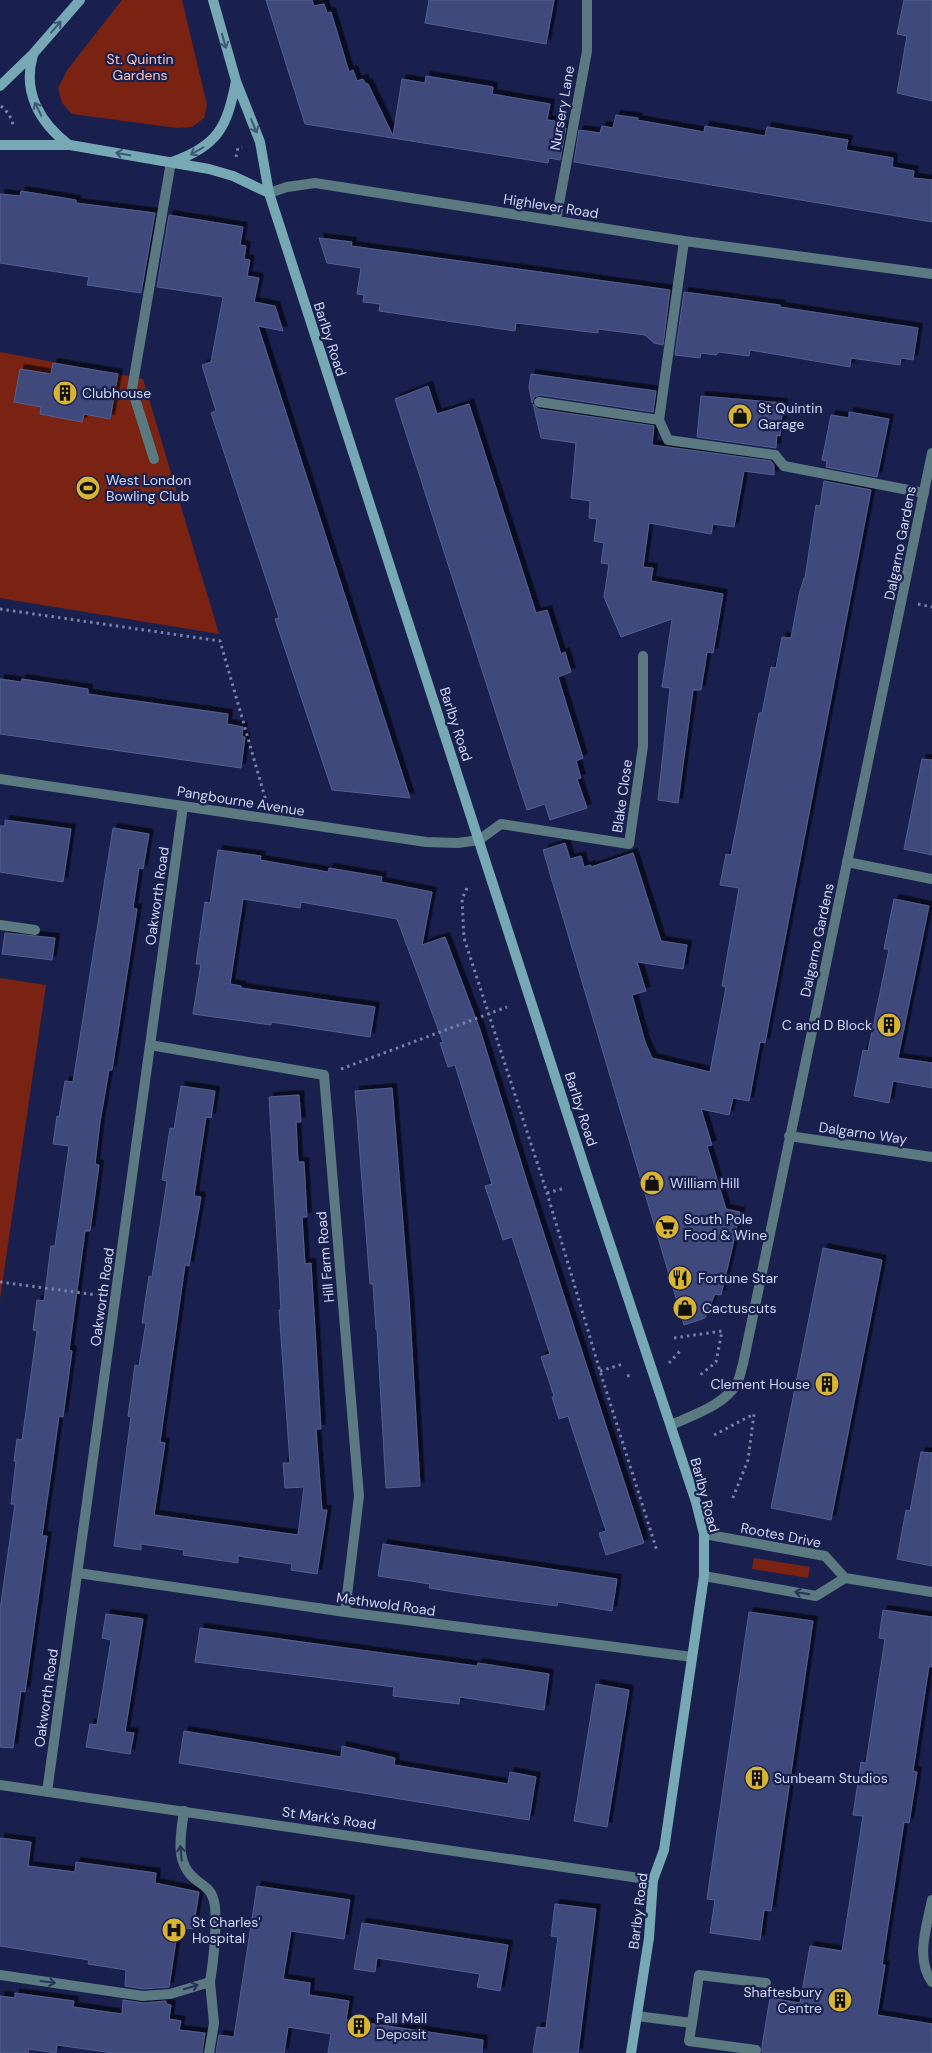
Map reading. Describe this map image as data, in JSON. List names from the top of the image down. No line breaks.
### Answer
{"streets":{"street":["Nursery Lane","Highlever Road","Barlby Road","Dalgarno Gardens","Blake Close","Pangbourne Avenue","Oakworth Road","Dalgarno Way","Hill Farm Road","Rootes Drive","Methwold Road","St Mark's Road"]},"crossings":[["Nursery Lane","Highlever Road"],["Highlever Road","Barlby Road"],["Barlby Road","Dalgarno Gardens"],["Barlby Road","Blake Close"],["Barlby Road","Pangbourne Avenue"],["Barlby Road","Rootes Drive"],["Barlby Road","Methwold Road"],["Barlby Road","St Mark's Road"],["Dalgarno Gardens","Dalgarno Way"],["Blake Close","Pangbourne Avenue"],["Pangbourne Avenue","Oakworth Road"],["Oakworth Road","Methwold Road"],["Oakworth Road","St Mark's Road"],["Hill Farm Road","Methwold Road"]],"parks":["St. Quintin Gardens"],"places":{"building":["Clubhouse","C and D Block","Clement House","Sunbeam Studios","Shaftesbury Centre","Pall Mall Deposit"],"shop":["St Quintin Garage","William Hill","Cactuscuts"],"sports":["West London Bowling Club"],"supermarket":["South Pole Food & Wine"],"restaurant":["Fortune Star"],"hospital":["St Charles' Hospital"]}}
